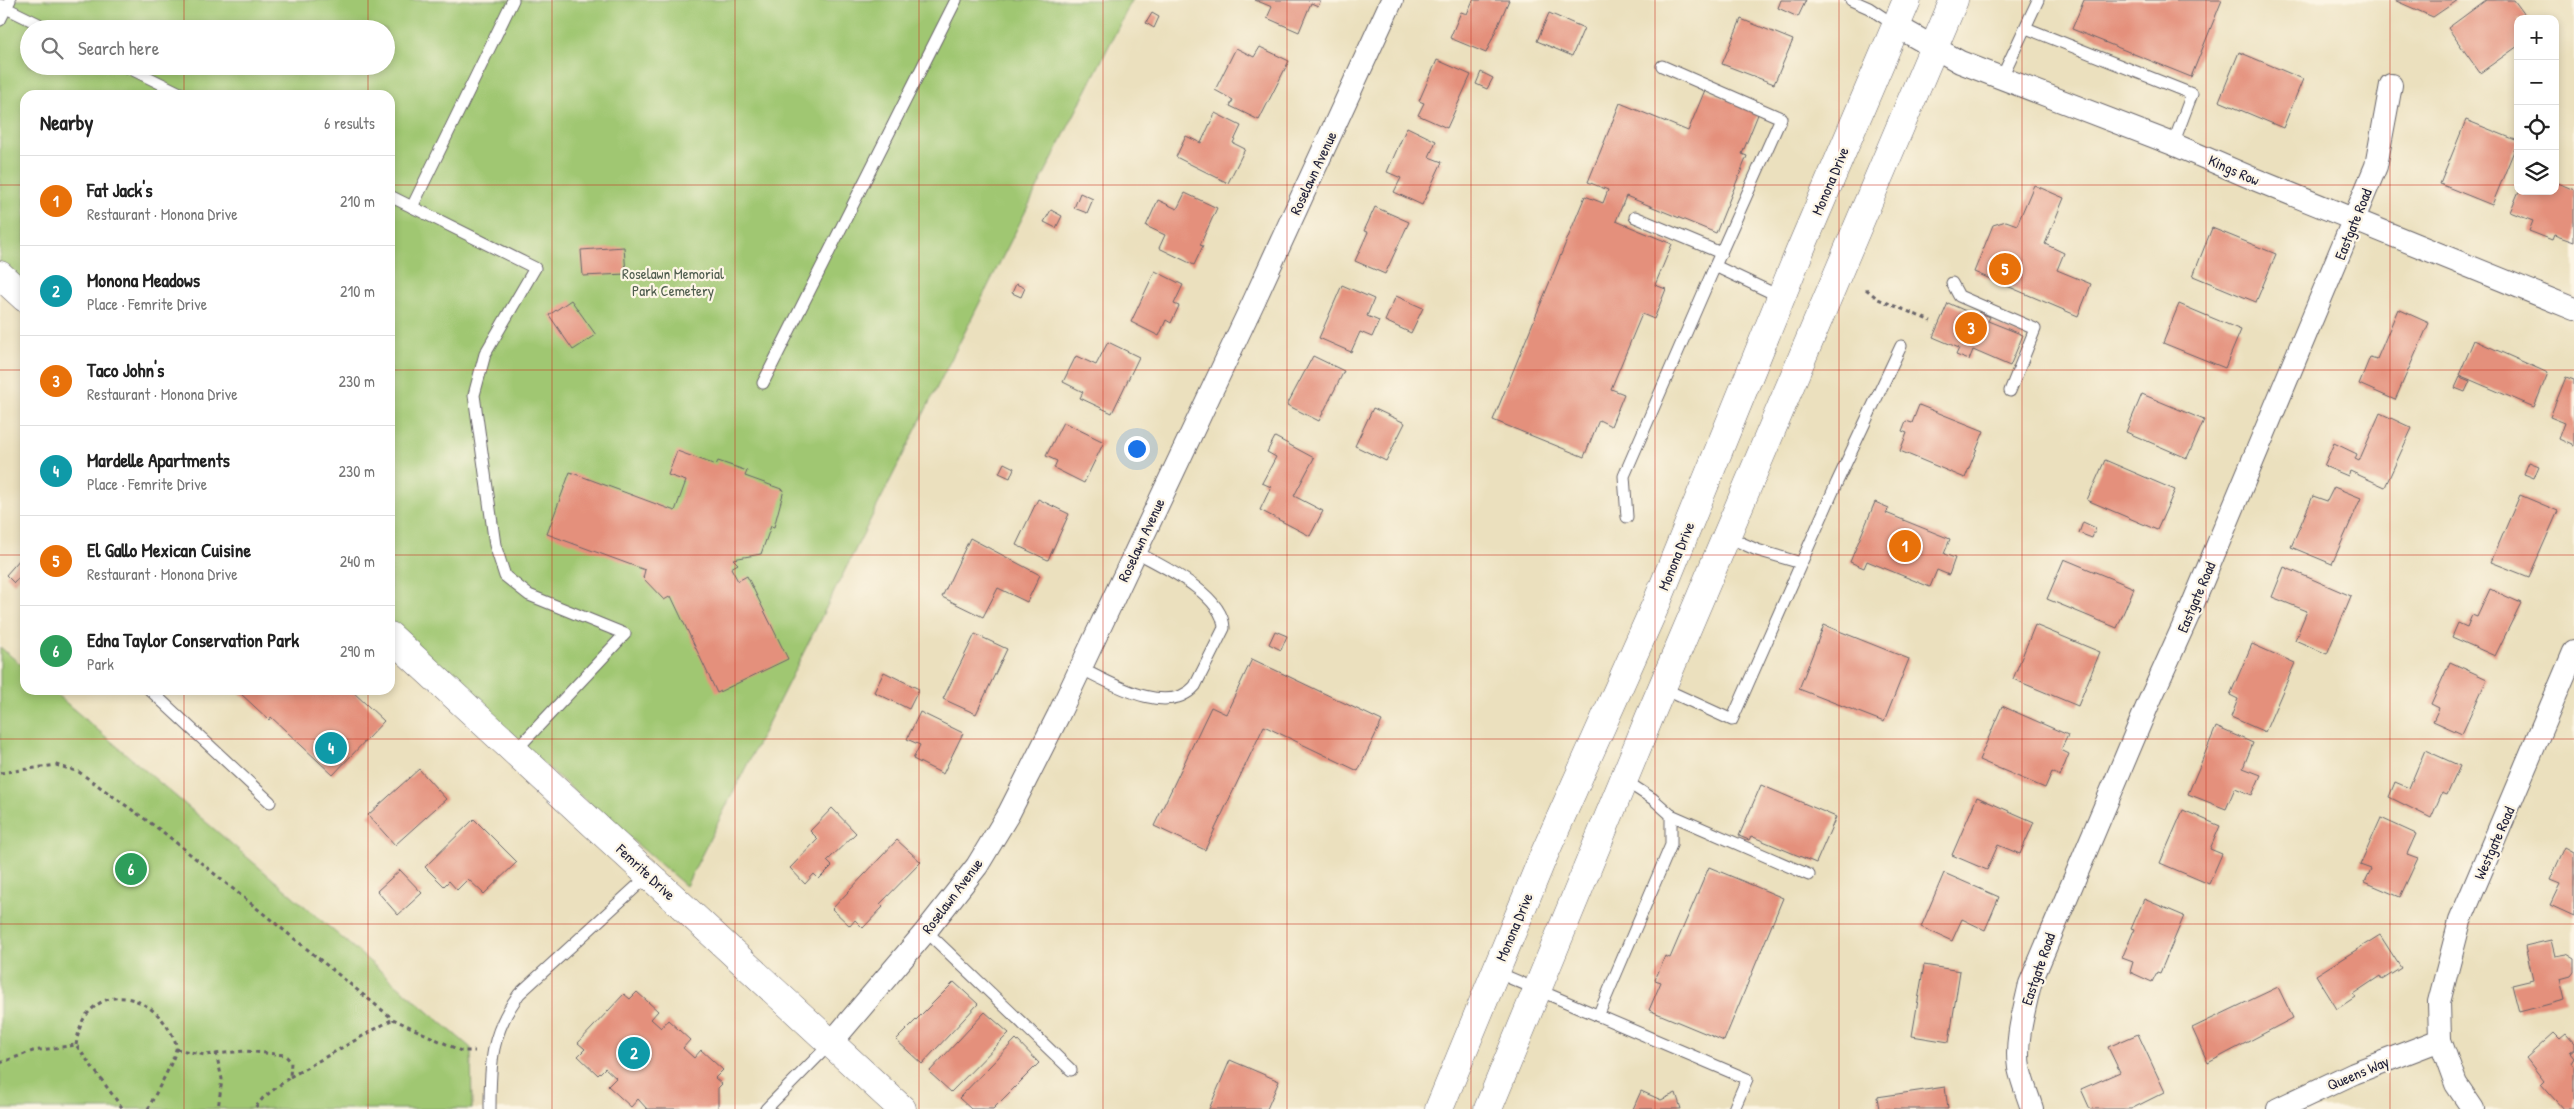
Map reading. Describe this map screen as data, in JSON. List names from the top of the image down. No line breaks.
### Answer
{"streets":{"street":["Kings Row","Roselawn Avenue","Monona Drive","Eastgate Road","Westgate Road","Femrite Drive","Queens Way"]},"crossings":[["Kings Row","Monona Drive"],["Kings Row","Eastgate Road"],["Roselawn Avenue","Femrite Drive"],["Westgate Road","Queens Way"]],"parks":["Roselawn Memorial Park Cemetery"],"page":{"map_buttons":["+","−"],"search":"Search here","heading":["Nearby","6 results"],"list":[{"mark":"1","name":"Fat Jack's","note":"Restaurant · Monona Drive","value":"210 m"},{"mark":"2","name":"Monona Meadows","note":"Place · Femrite Drive","value":"210 m"},{"mark":"3","name":"Taco John's","note":"Restaurant · Monona Drive","value":"230 m"},{"mark":"4","name":"Mardelle Apartments","note":"Place · Femrite Drive","value":"230 m"},{"mark":"5","name":"El Gallo Mexican Cuisine","note":"Restaurant · Monona Drive","value":"240 m"},{"mark":"6","name":"Edna Taylor Conservation Park","note":"Park","value":"290 m"}],"pins":["5","3","1","4","6","2"]}}
